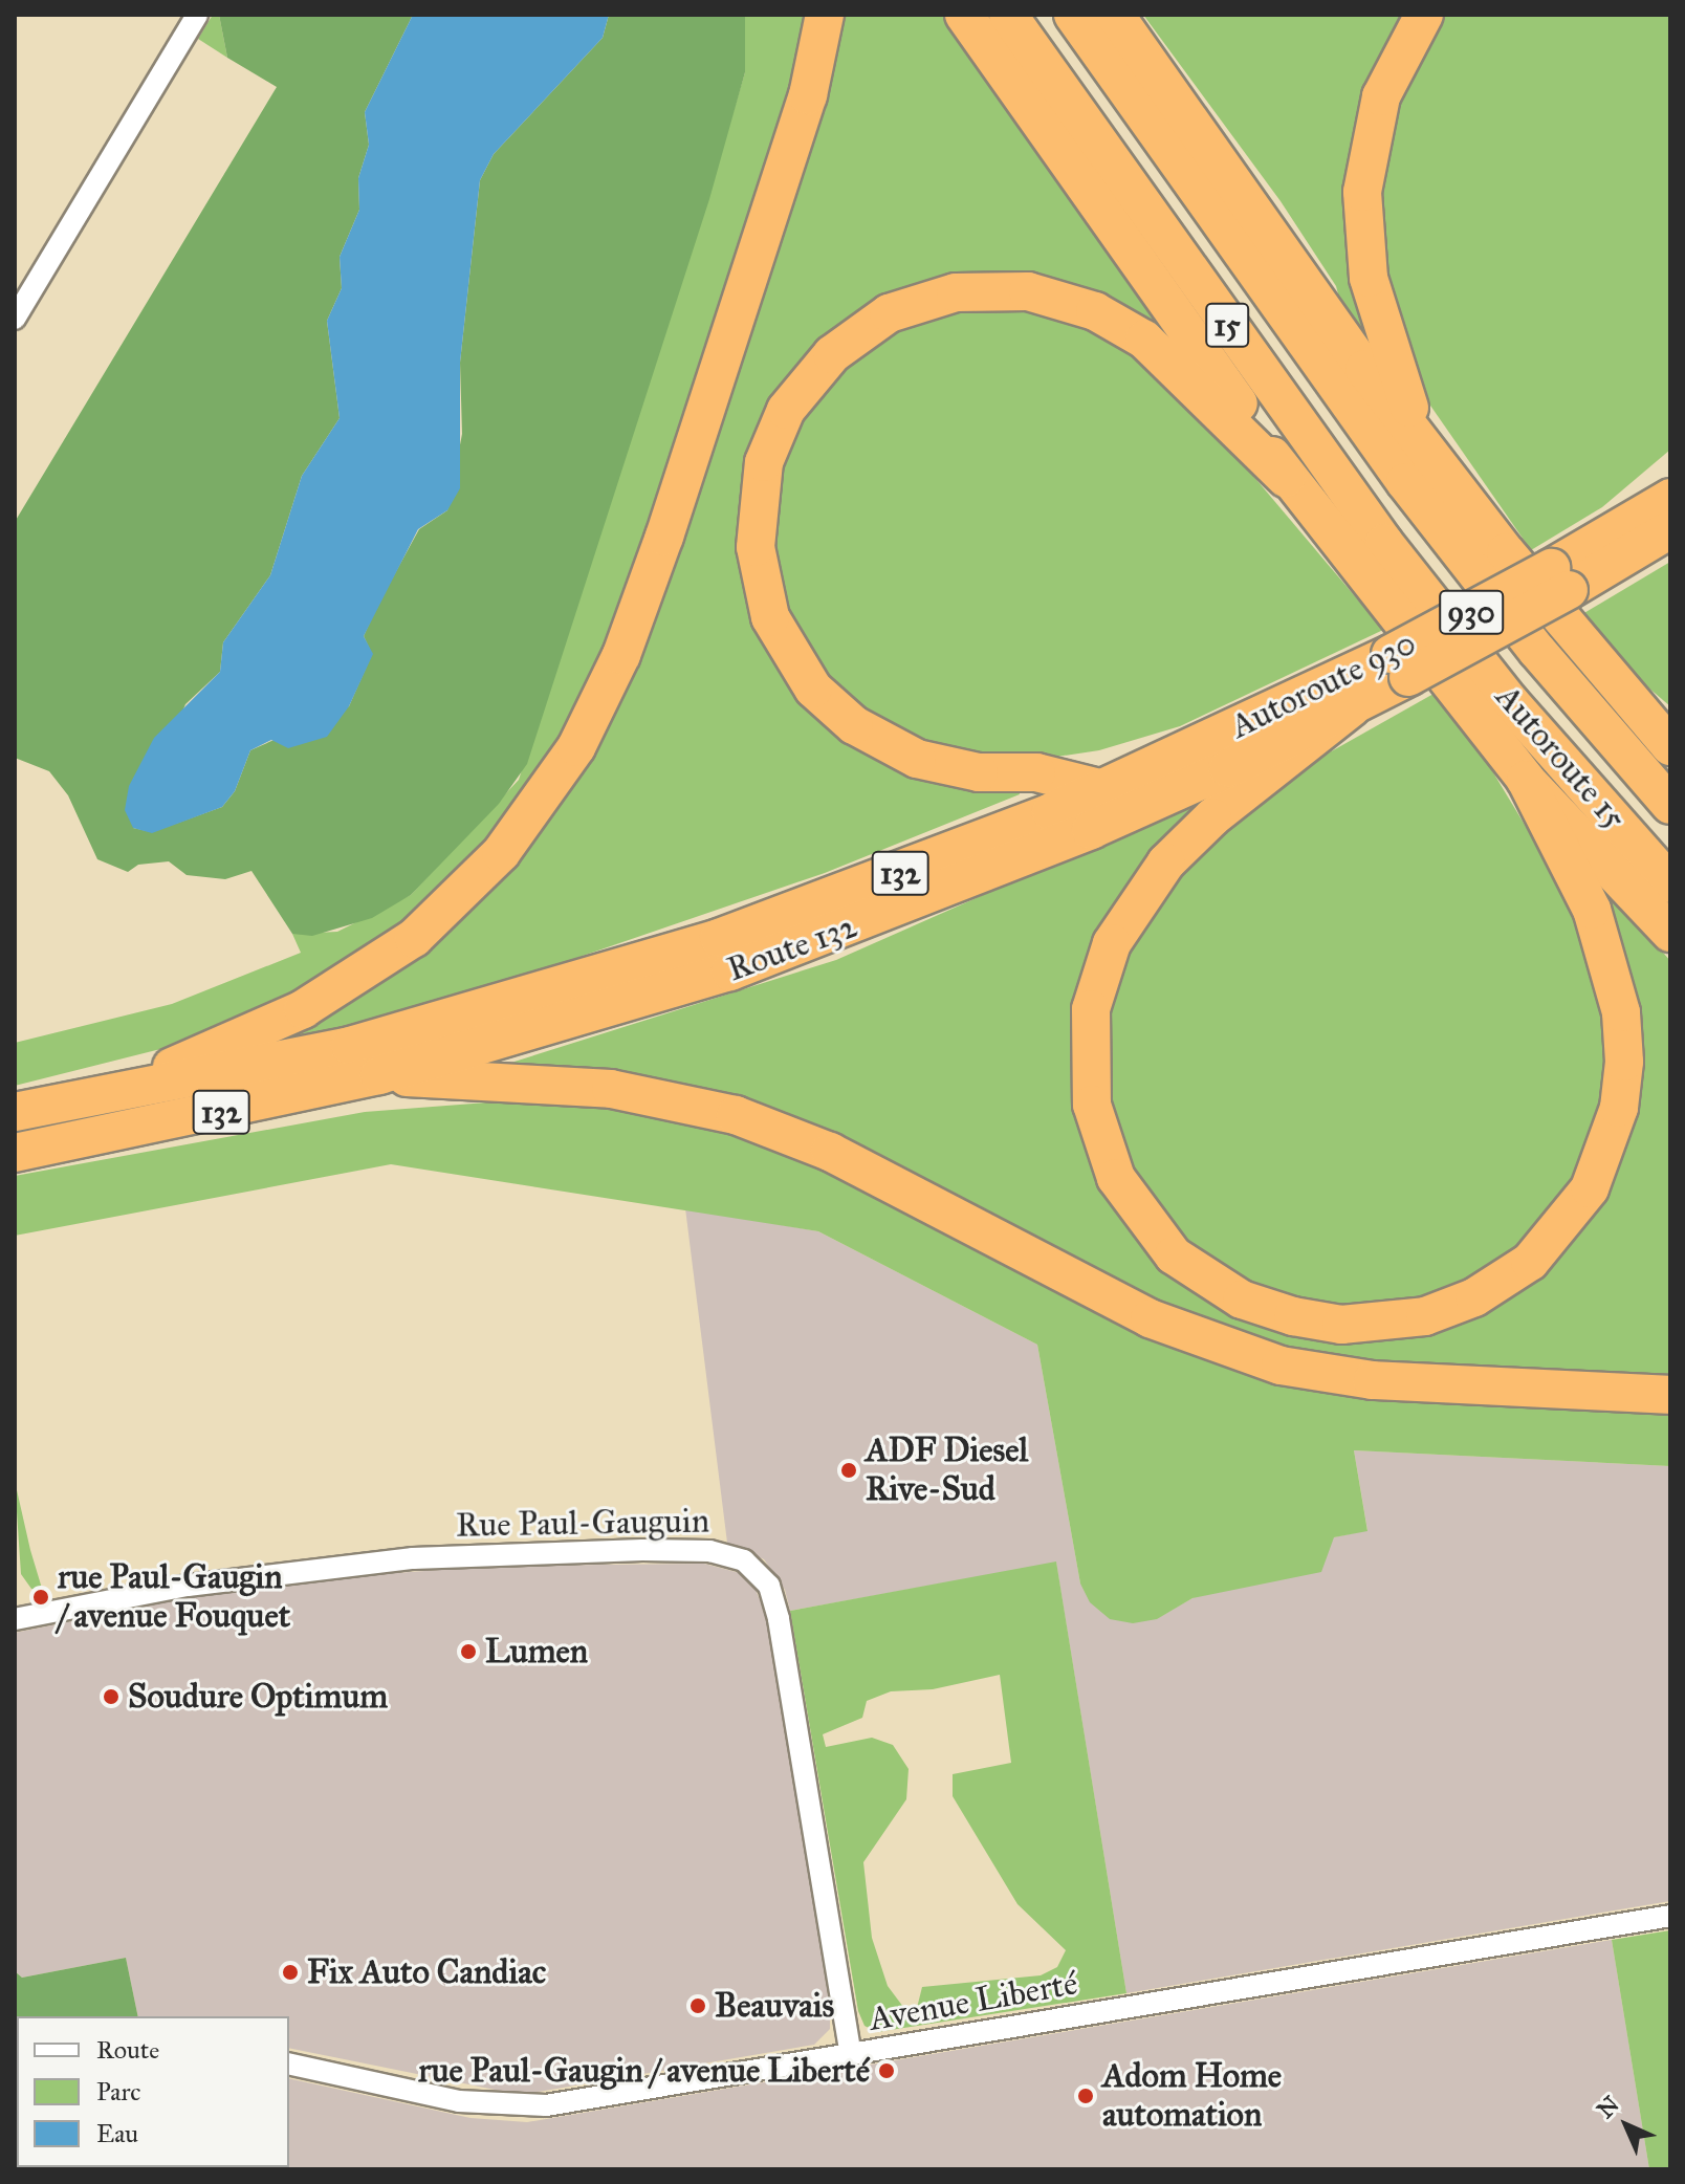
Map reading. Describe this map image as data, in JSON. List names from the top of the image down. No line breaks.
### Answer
{"streets":{"highway":["15","930","Autoroute 930","Autoroute 15","132","Route 132"],"street":["Rue Paul-Gauguin","Avenue Liberté"]},"crossings":[["930","Route 132"],["Autoroute 930","Route 132"],["Rue Paul-Gauguin","Avenue Liberté"]],"places":["ADF Diesel Rive-Sud","rue Paul-Gaugin / avenue Fouquet","Lumen","Soudure Optimum","Fix Auto Candiac","Beauvais","rue Paul-Gaugin / avenue Liberté","Adom Home automation"],"legend":["Route","Parc","Eau"],"north":"top left"}
